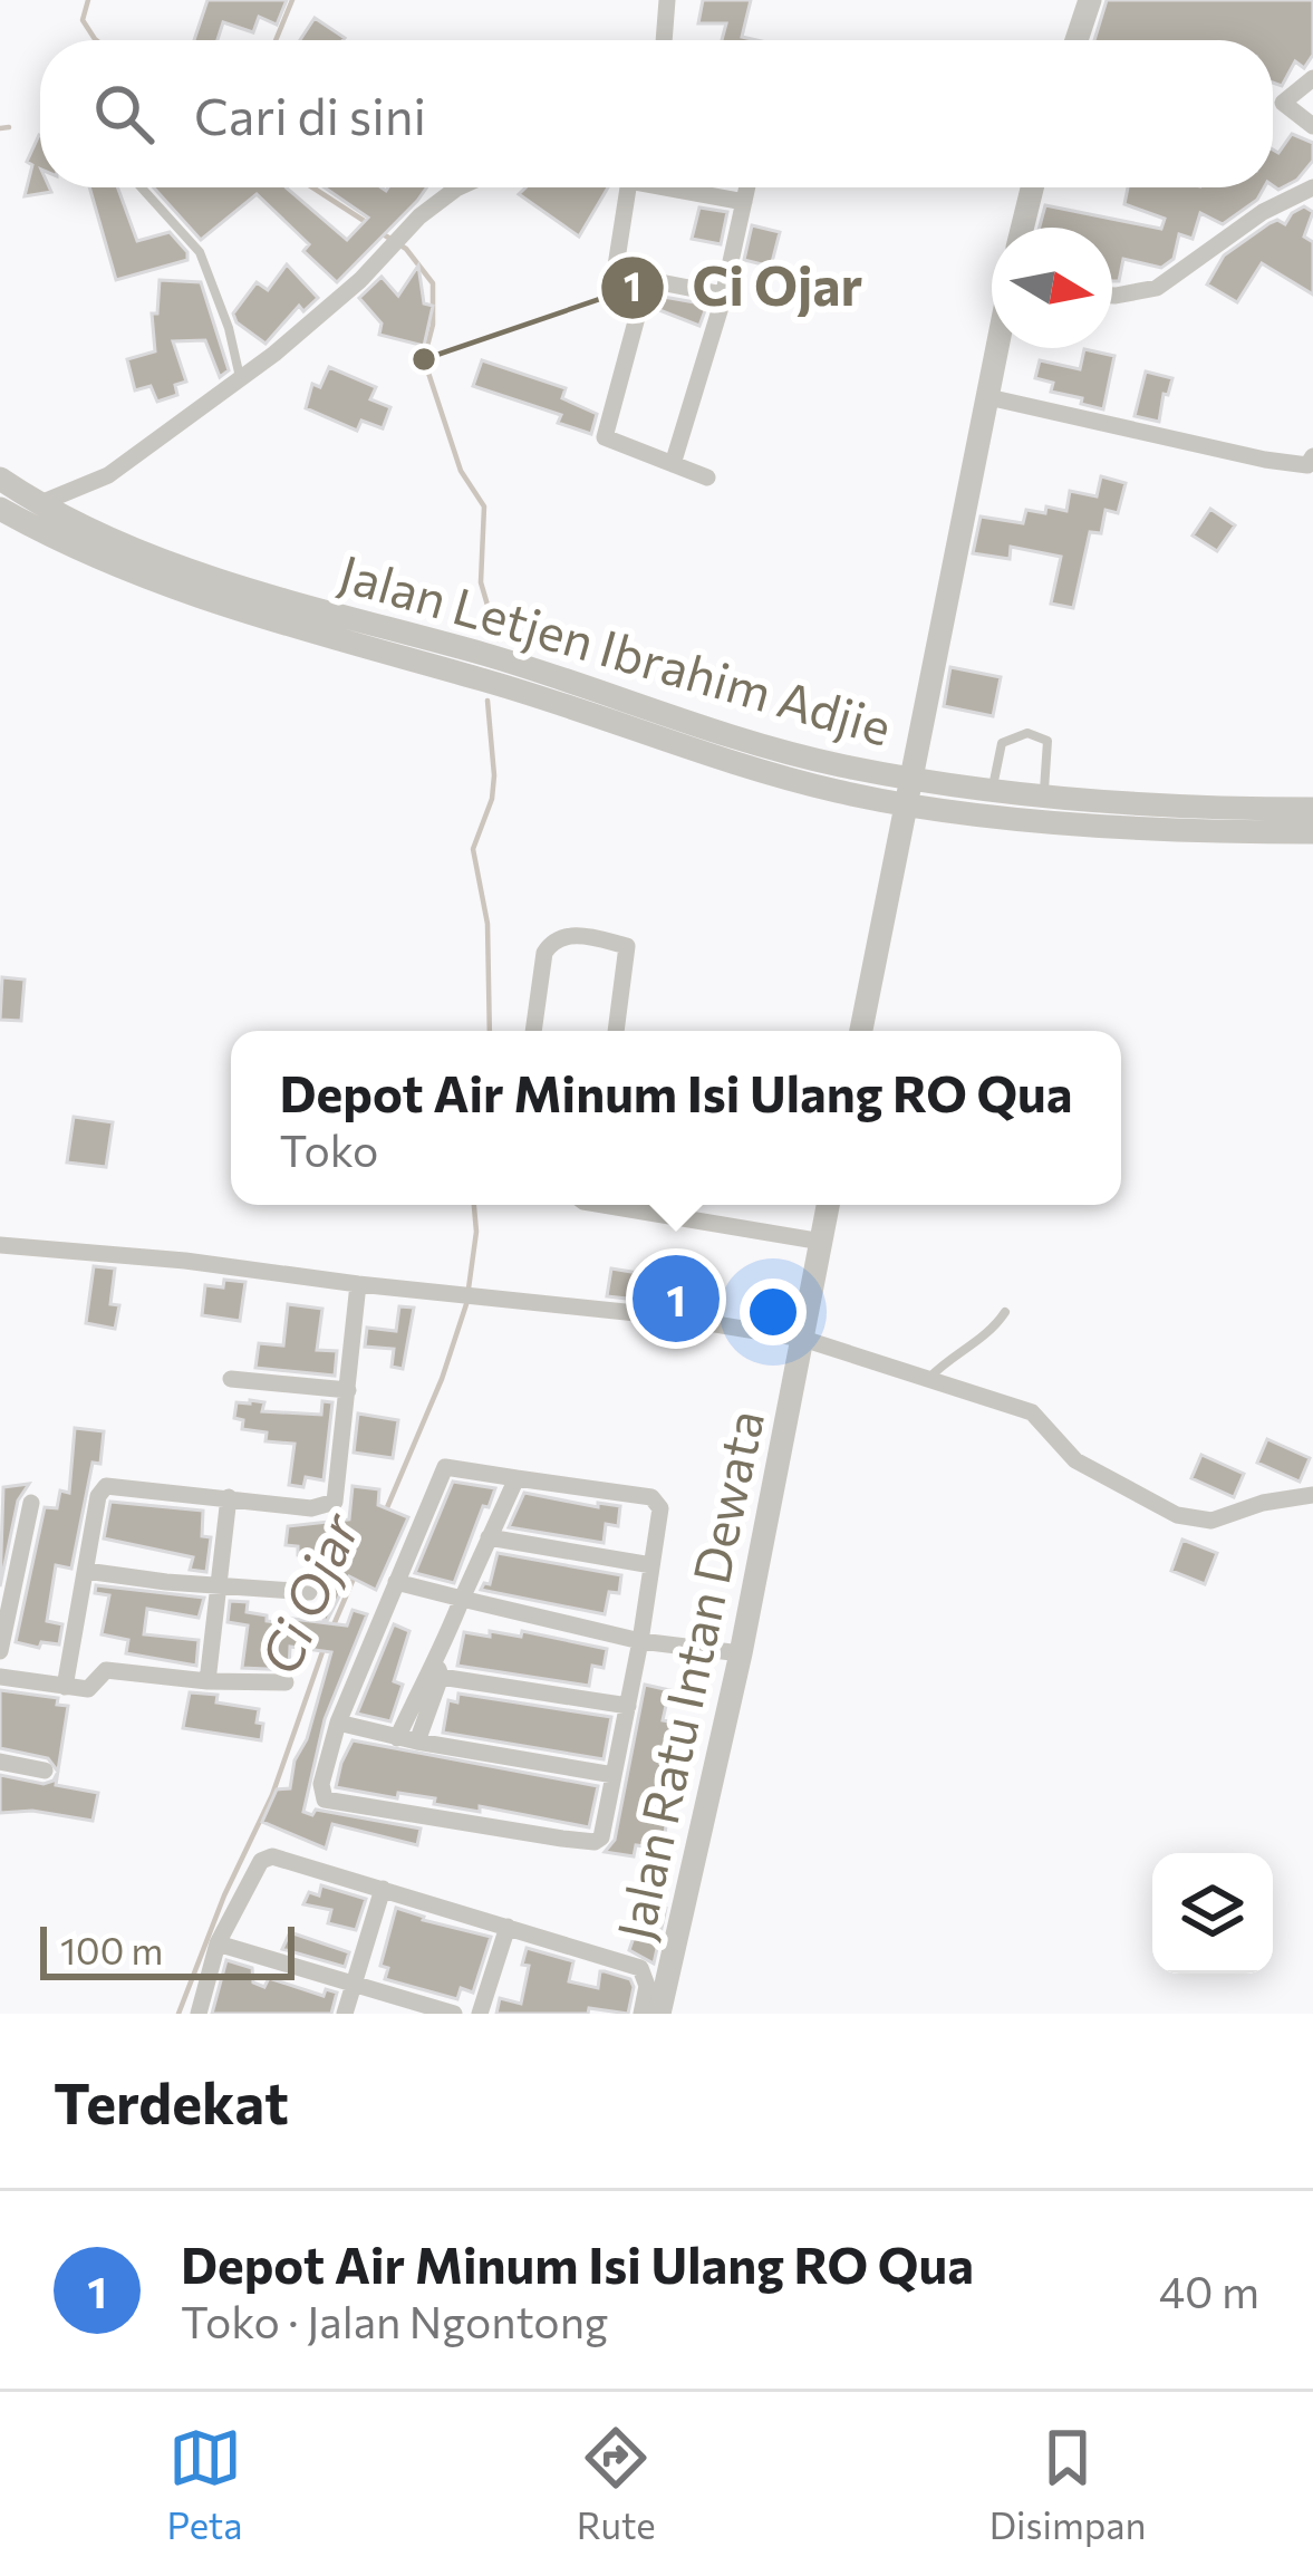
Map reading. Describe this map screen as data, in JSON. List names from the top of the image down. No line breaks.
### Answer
{"streets":{"street":["Jalan Letjen Ibrahim Adjie","Jalan Ratu Intan Dewata"]},"water":["Ci Ojar"],"places":["Ci Ojar"],"scale_bar":"100 m","north":"right","page":{"search":"Cari di sini","popup":["Depot Air Minum Isi Ulang RO Qua","Toko"],"pins":"1","scale":"100 m","heading":"Terdekat","list":[{"mark":"1","name":"Depot Air Minum Isi Ulang RO Qua","note":"Toko · Jalan Ngontong","value":"40 m"}],"nav":["Peta","Rute","Disimpan"]}}
